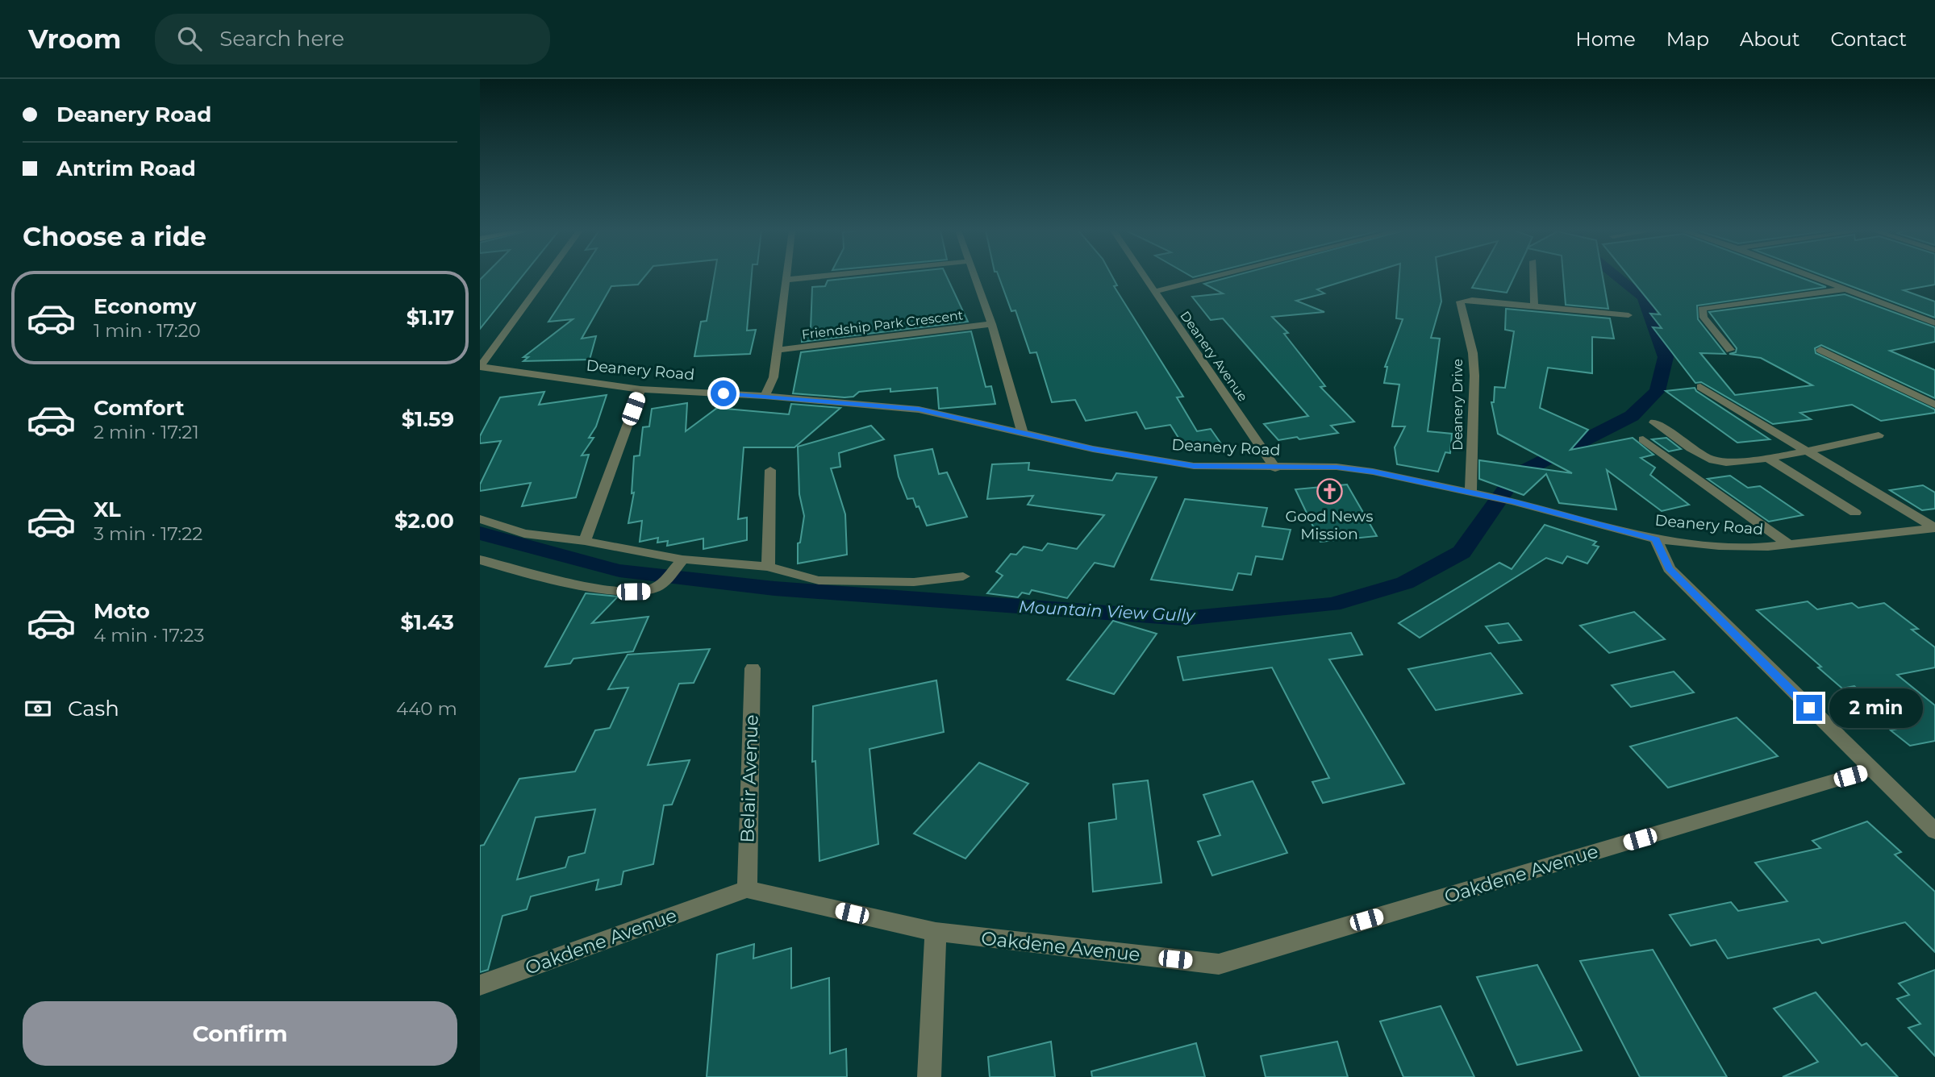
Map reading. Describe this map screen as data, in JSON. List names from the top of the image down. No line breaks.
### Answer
{"streets":{"street":["Friendship Park Crescent","Deanery Avenue","Deanery Road","Deanery Drive","Belair Avenue","Oakdene Avenue"]},"crossings":[["Deanery Avenue","Deanery Road"],["Deanery Road","Deanery Drive"],["Belair Avenue","Oakdene Avenue"]],"water":["Mountain View Gully"],"places":{"church":["Good News Mission"]},"page":{"header":"Vroom","search":"Search here","nav":["Home","Map","About","Contact"],"banner":["Deanery Road","Antrim Road"],"heading":"Choose a ride","list":[{"name":"Economy","note":"1 min · 17:20","value":"$1.17"},{"name":"Comfort","note":"2 min · 17:21","value":"$1.59"},{"name":"XL","note":"3 min · 17:22","value":"$2.00"},{"name":"Moto","note":"4 min · 17:23","value":"$1.43"}],"pay":["Cash","440 m"],"bubble":"2 min","buttons":"Confirm"}}
